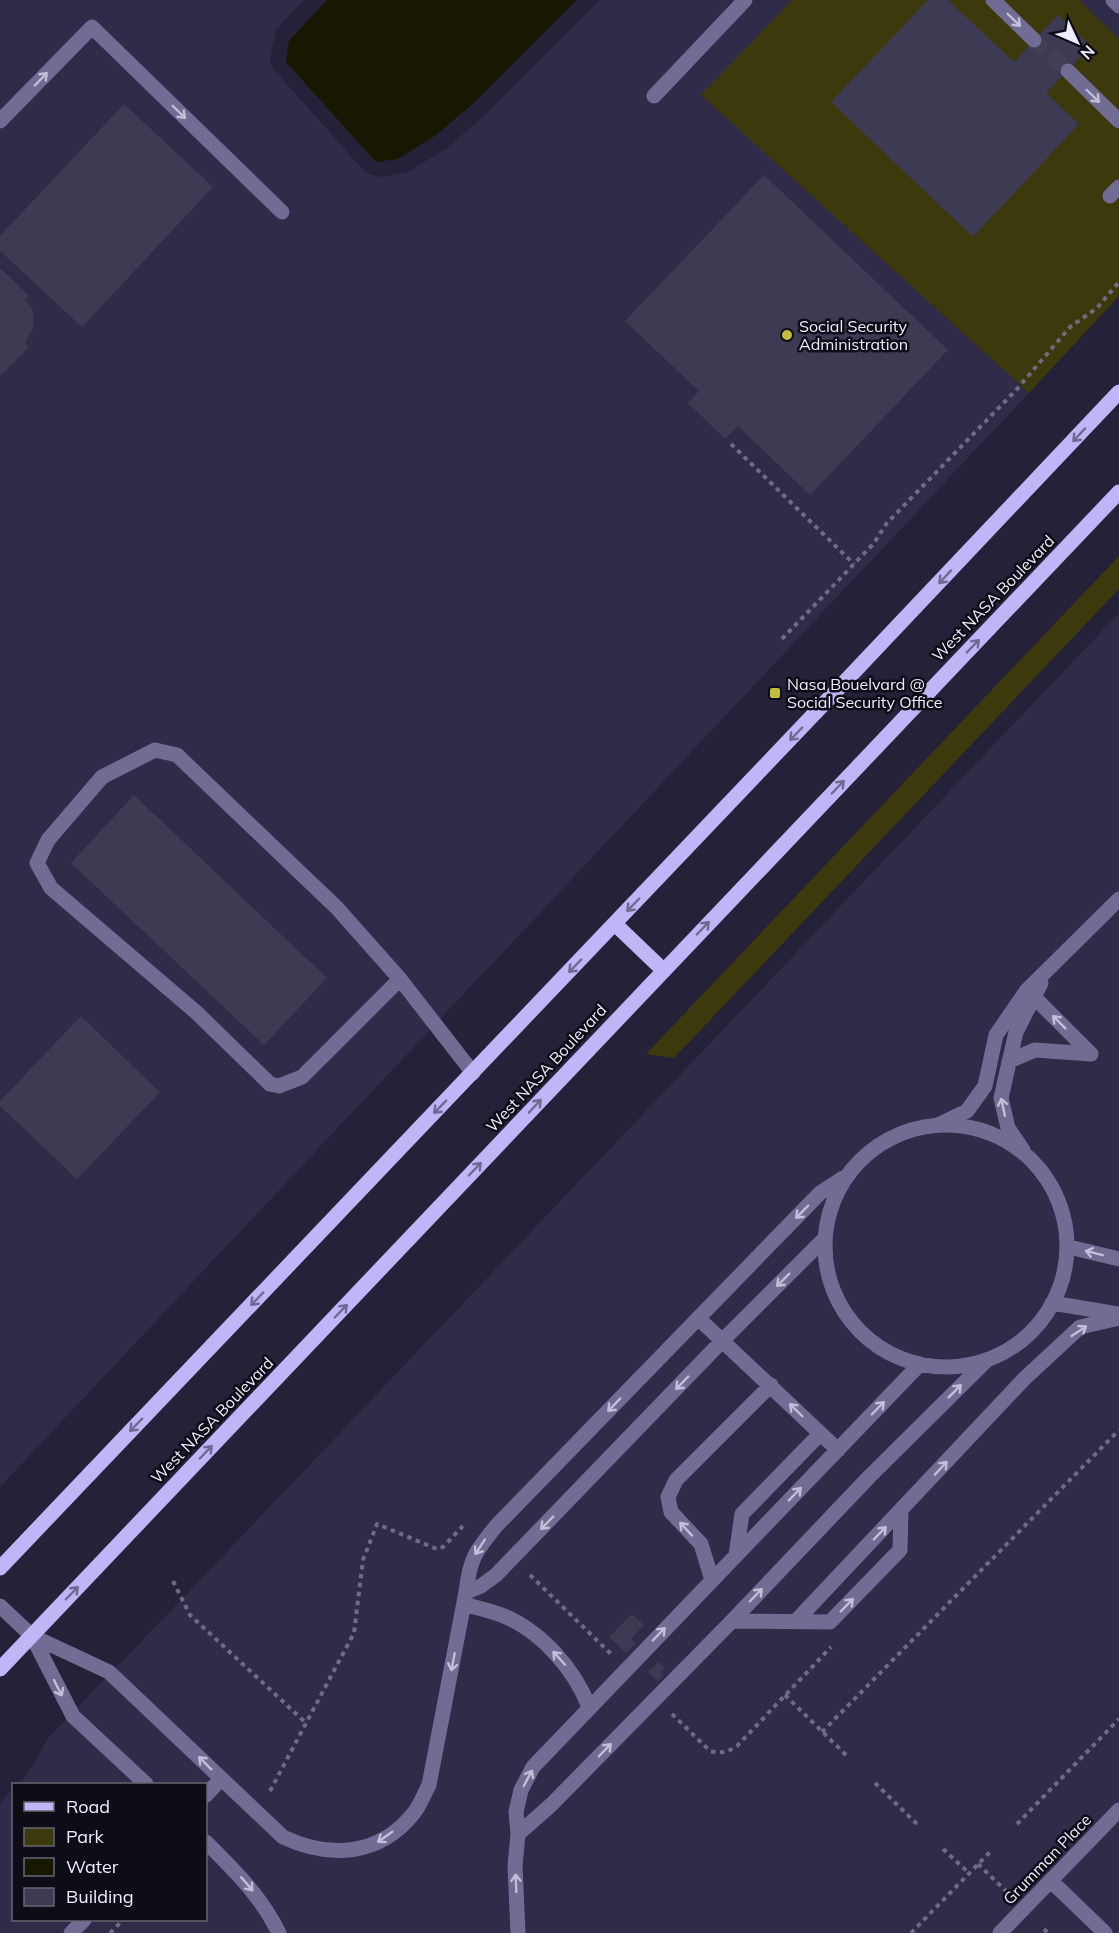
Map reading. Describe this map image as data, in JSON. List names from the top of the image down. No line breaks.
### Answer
{"streets":{"main road":["West NASA Boulevard"],"street":["Grumman Place"]},"places":{"other":["Social Security Administration"],"transit":["Nasa Bouelvard @ Social Security Office"]},"legend":["Road","Park","Water","Building"],"north":"bottom right"}
